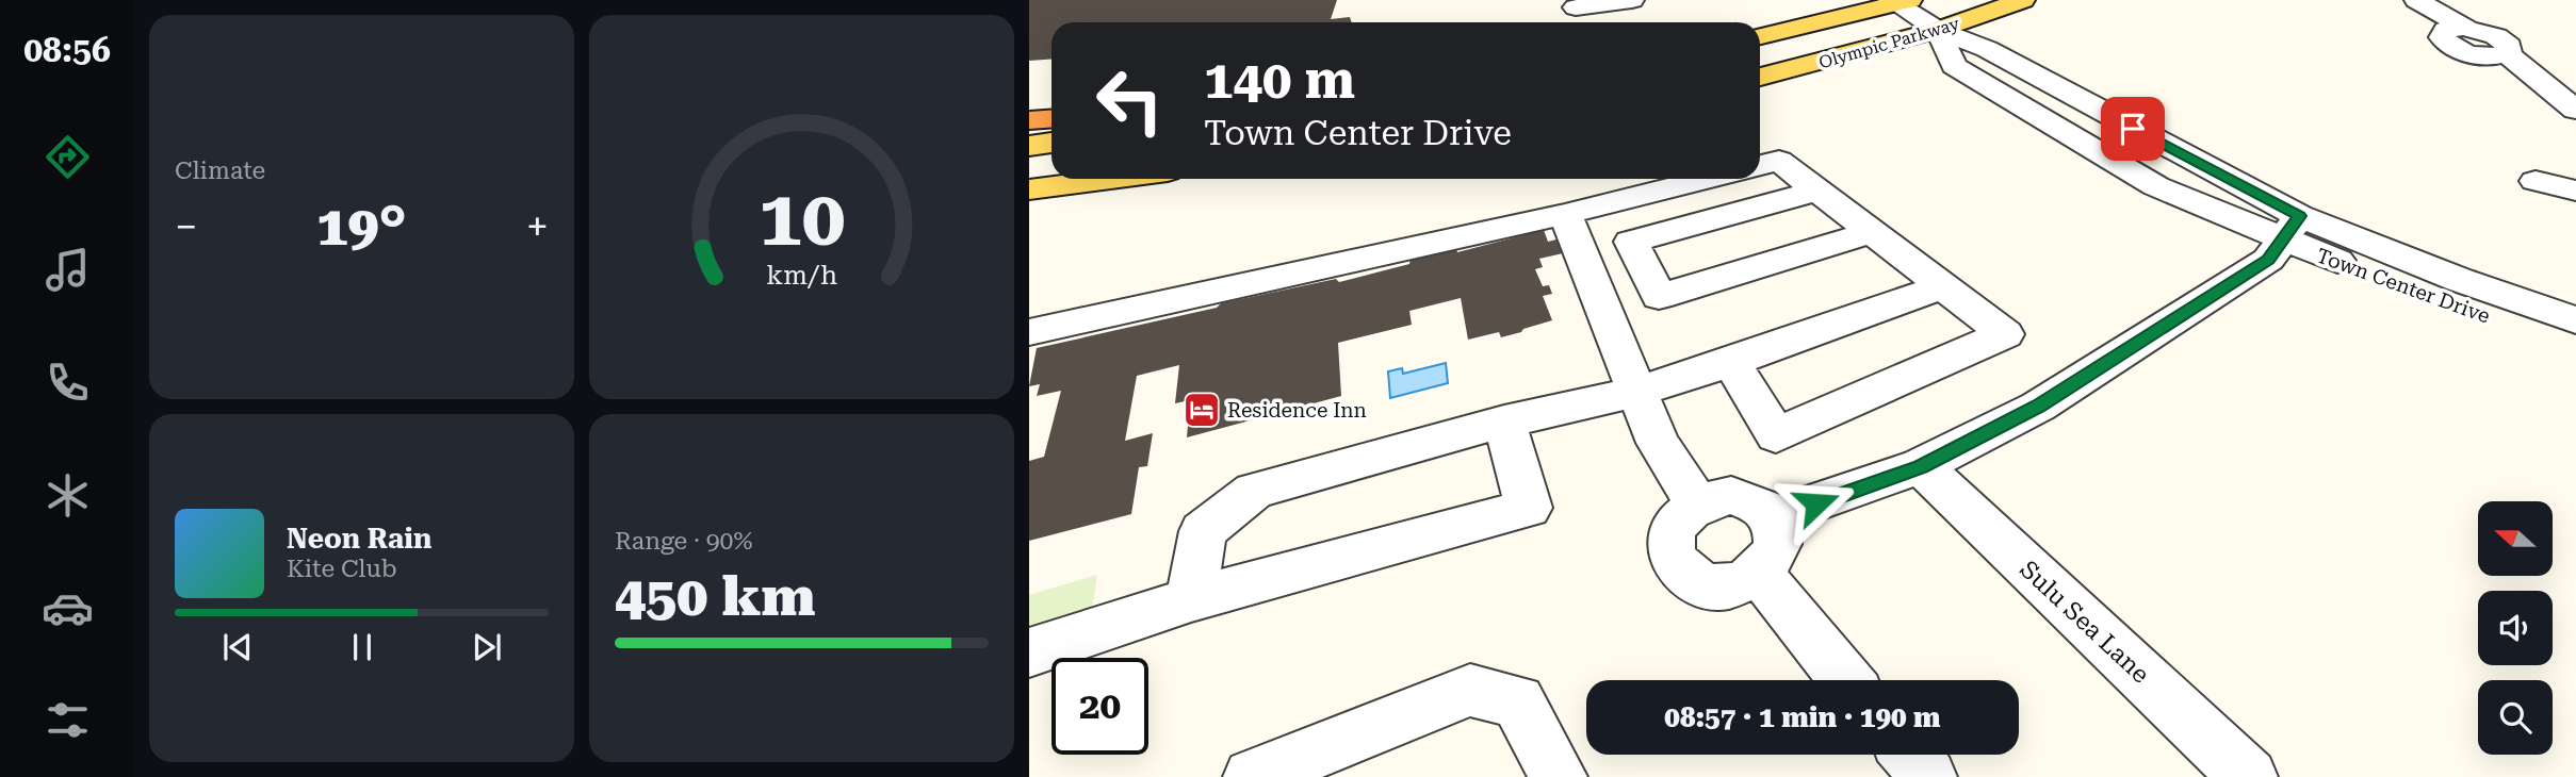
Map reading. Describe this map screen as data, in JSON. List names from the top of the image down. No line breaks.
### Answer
{"streets":{"main road":["Olympic Parkway"],"street":["Town Center Drive","Sulu Sea Lane"]},"crossings":[["Olympic Parkway","Town Center Drive"]],"places":{"hotel":["Residence Inn"]},"north":"left","page":{"tabs":"08:56","tile":["Climate",["Range · 90%","450 km"]],"turn":["140 m","Town Center Drive"],"heat":["−","19°","+"],"song":["Neon Rain","Kite Club"],"limit":"20","trip":"08:57 · 1 min · 190 m","gauge":["10","km/h"]}}
